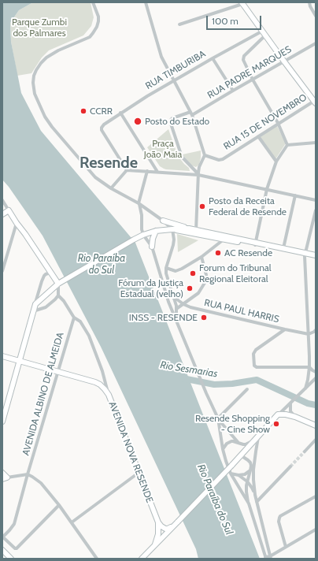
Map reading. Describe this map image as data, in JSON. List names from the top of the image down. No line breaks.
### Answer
{"streets":{"main road":["AVENIDA NOVA RESENDE"],"street":["RUA TIMBURIBA","RUA PADRE MARQUES","RUA 15 DE NOVEMBRO","RUA PAUL HARRIS","AVENIDA ALBINO DE ALMEIDA"]},"crossings":[["AVENIDA ALBINO DE ALMEIDA","AVENIDA NOVA RESENDE"]],"districts":["Resende"],"water":["Rio Paraíba do Sul","Rio Sesmarias"],"parks":["Parque Zumbi dos Palmares","Praça João Maia"],"places":["CCRR","Posto do Estado","Posto da Receita Federal de Resende","AC Resende","Forum do Tribunal Regional Eleitoral","Fórum da Justiça Estadual (velho)","INSS - RESENDE","Resende Shopping - Cine Show"],"scale_bar":"100 m"}
